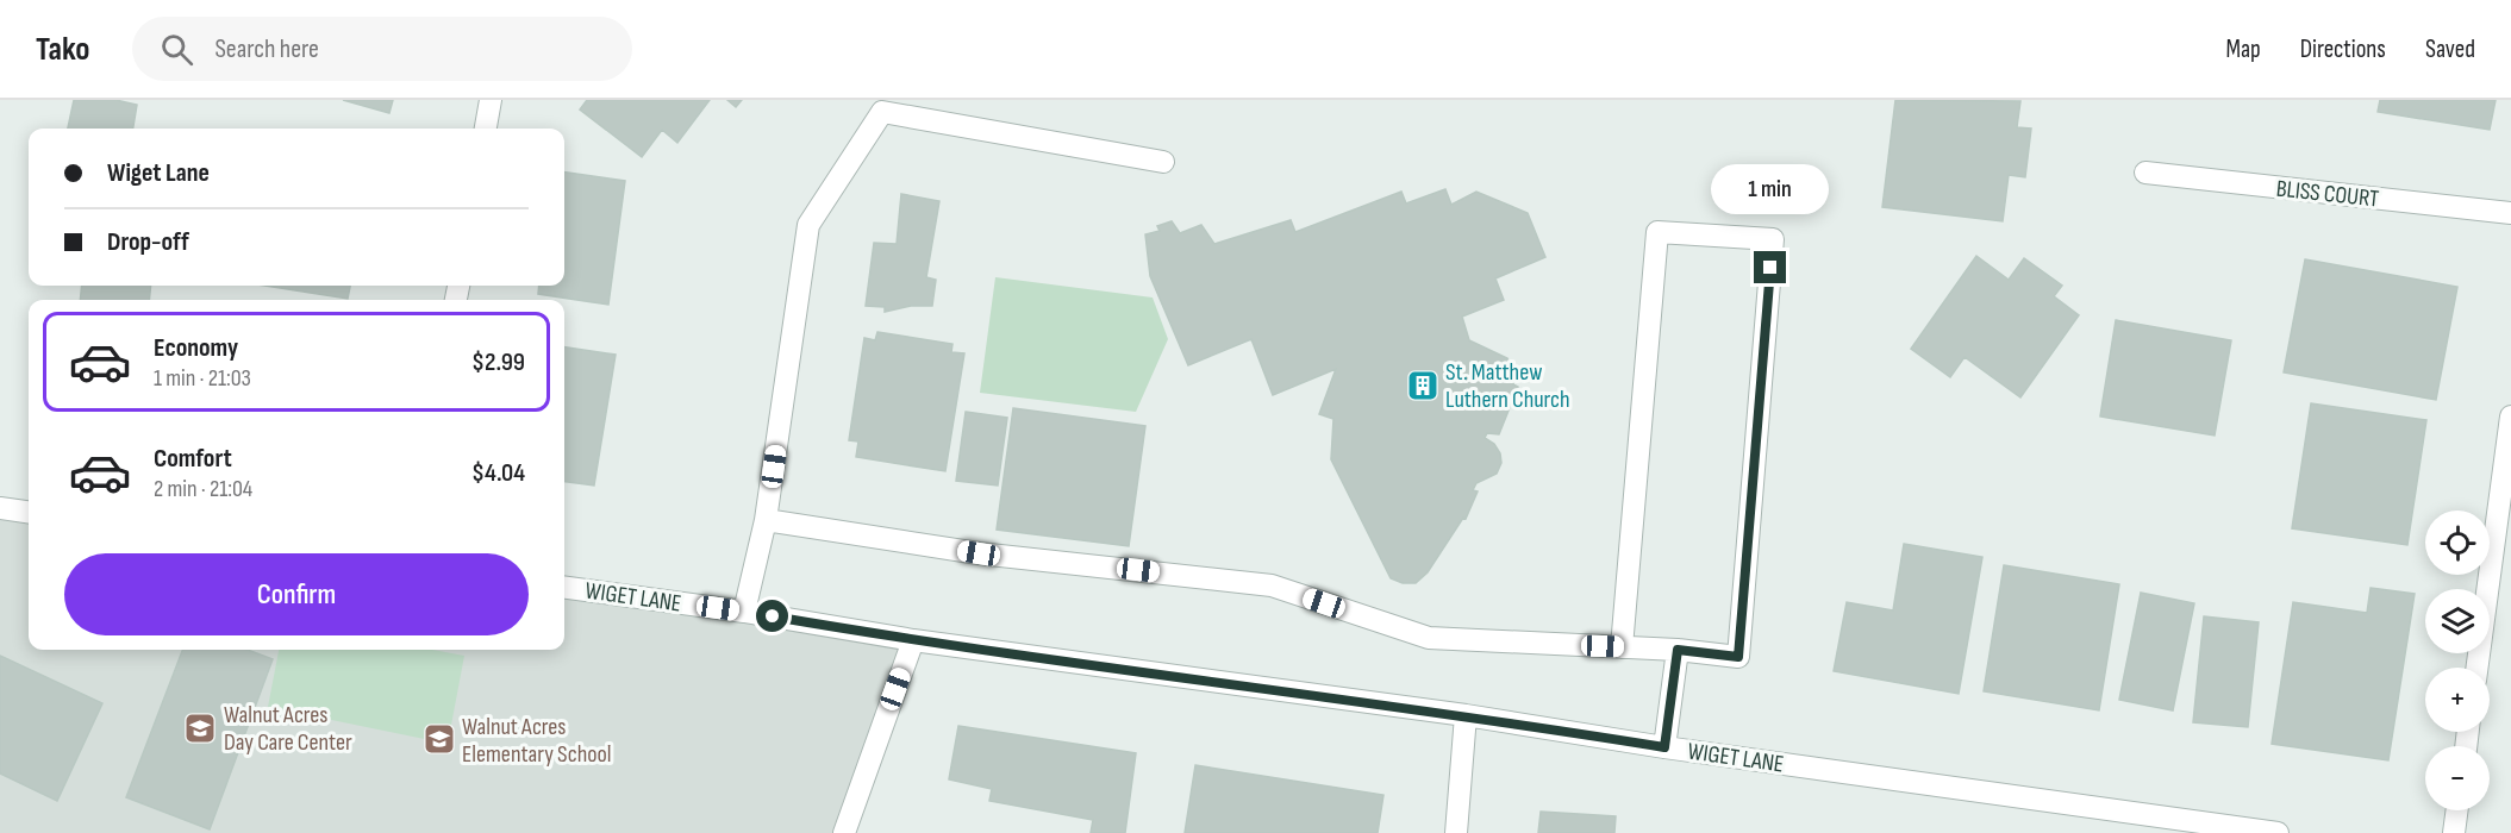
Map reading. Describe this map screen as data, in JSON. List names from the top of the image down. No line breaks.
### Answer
{"streets":{"street":["BLISS COURT","WIGET LANE"]},"places":{"building":["St. Matthew Luthern Church"],"school or university":["Walnut Acres Day Care Center","Walnut Acres Elementary School"]},"page":{"header":"Tako","search":"Search here","nav":["Map","Directions","Saved"],"banner":["Wiget Lane","Drop-off"],"bubble":"1 min","list":[{"name":"Economy","note":"1 min · 21:03","value":"$2.99"},{"name":"Comfort","note":"2 min · 21:04","value":"$4.04"}],"map_buttons":["+","−"],"buttons":"Confirm"}}
